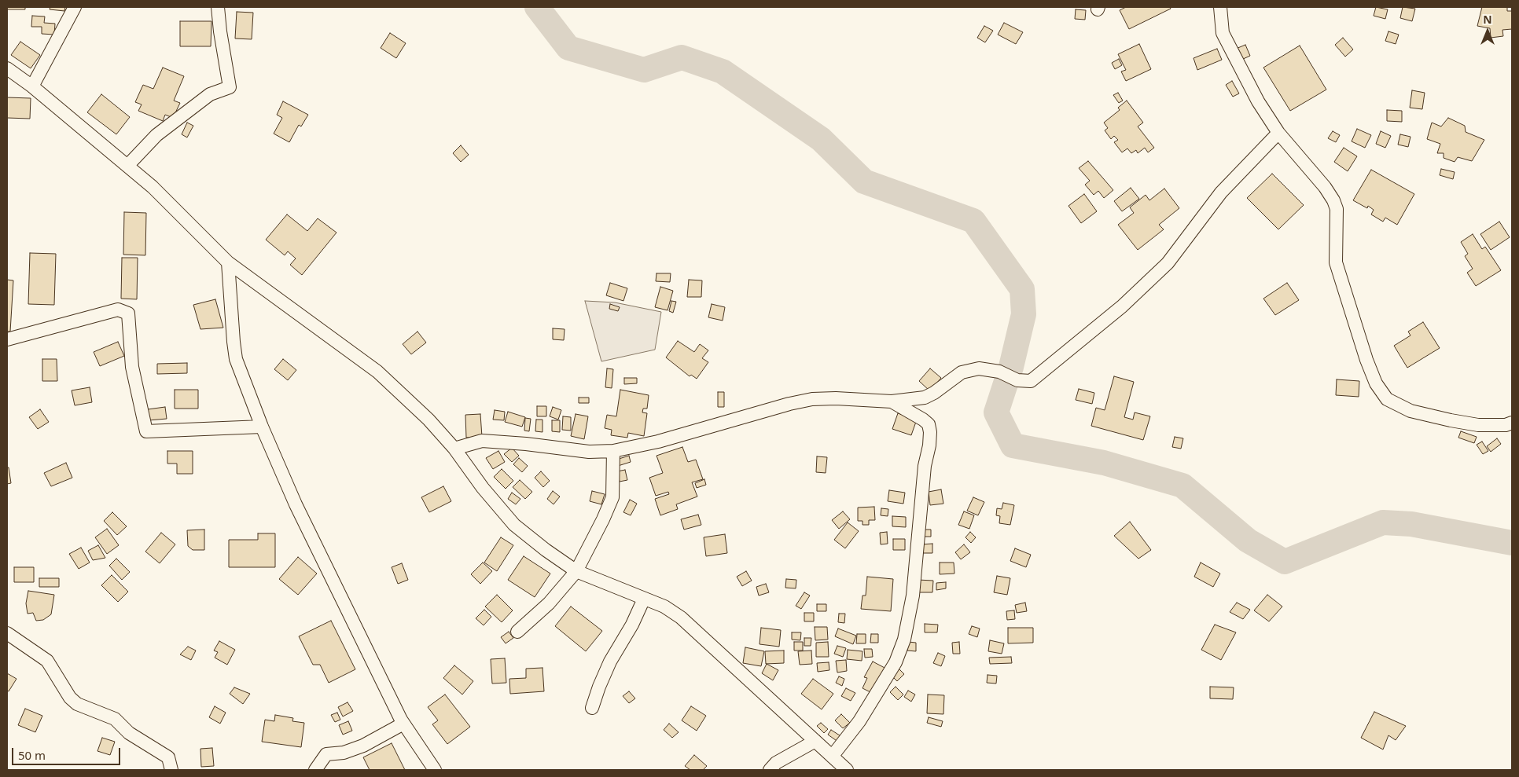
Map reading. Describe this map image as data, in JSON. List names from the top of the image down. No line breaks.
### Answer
{"scale_bar":"50 m","north":"top"}
